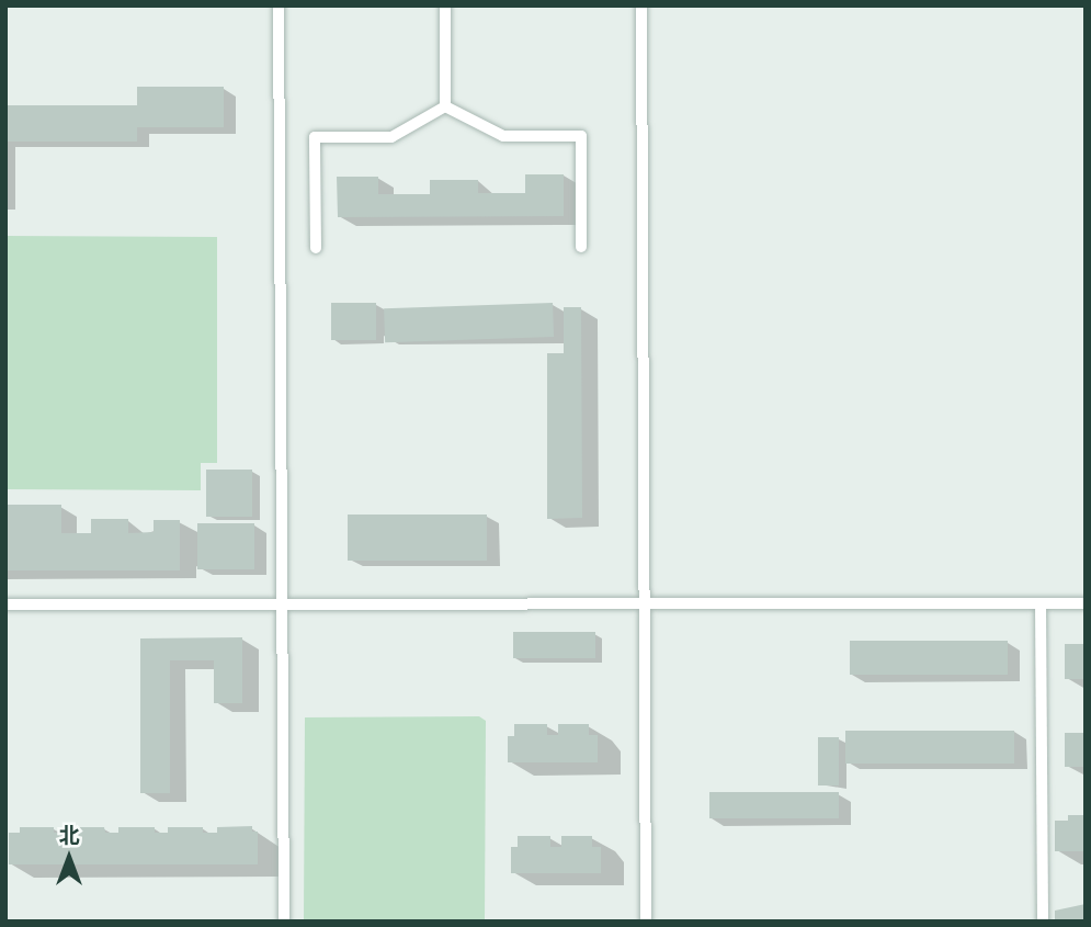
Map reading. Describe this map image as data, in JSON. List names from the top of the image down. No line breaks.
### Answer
{"north":"top"}
